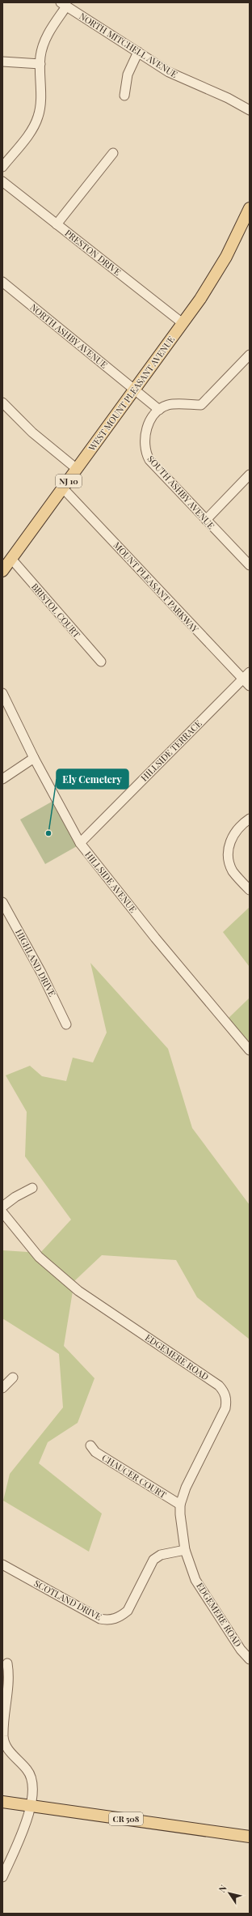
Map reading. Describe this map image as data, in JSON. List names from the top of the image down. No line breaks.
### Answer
{"streets":{"main road":["WEST MOUNT PLEASANT AVENUE","NJ 10","CR 508"],"street":["NORTH MITCHELL AVENUE","PRESTON DRIVE","NORTH ASHBY AVENUE","SOUTH ASHBY AVENUE","MOUNT PLEASANT PARKWAY","BRISTOL COURT","HILLSIDE TERRACE","HILLSIDE AVENUE","HIGHLAND DRIVE","EDGEMERE ROAD","CHAUCER COURT","SCOTLAND DRIVE"]},"crossings":[["PRESTON DRIVE","WEST MOUNT PLEASANT AVENUE"],["NORTH ASHBY AVENUE","WEST MOUNT PLEASANT AVENUE"],["NORTH ASHBY AVENUE","SOUTH ASHBY AVENUE"],["WEST MOUNT PLEASANT AVENUE","MOUNT PLEASANT PARKWAY"],["WEST MOUNT PLEASANT AVENUE","BRISTOL COURT"],["MOUNT PLEASANT PARKWAY","HILLSIDE TERRACE"],["HILLSIDE TERRACE","HILLSIDE AVENUE"],["EDGEMERE ROAD","CHAUCER COURT"],["EDGEMERE ROAD","SCOTLAND DRIVE"]],"places":["Ely Cemetery"],"north":"top left"}
